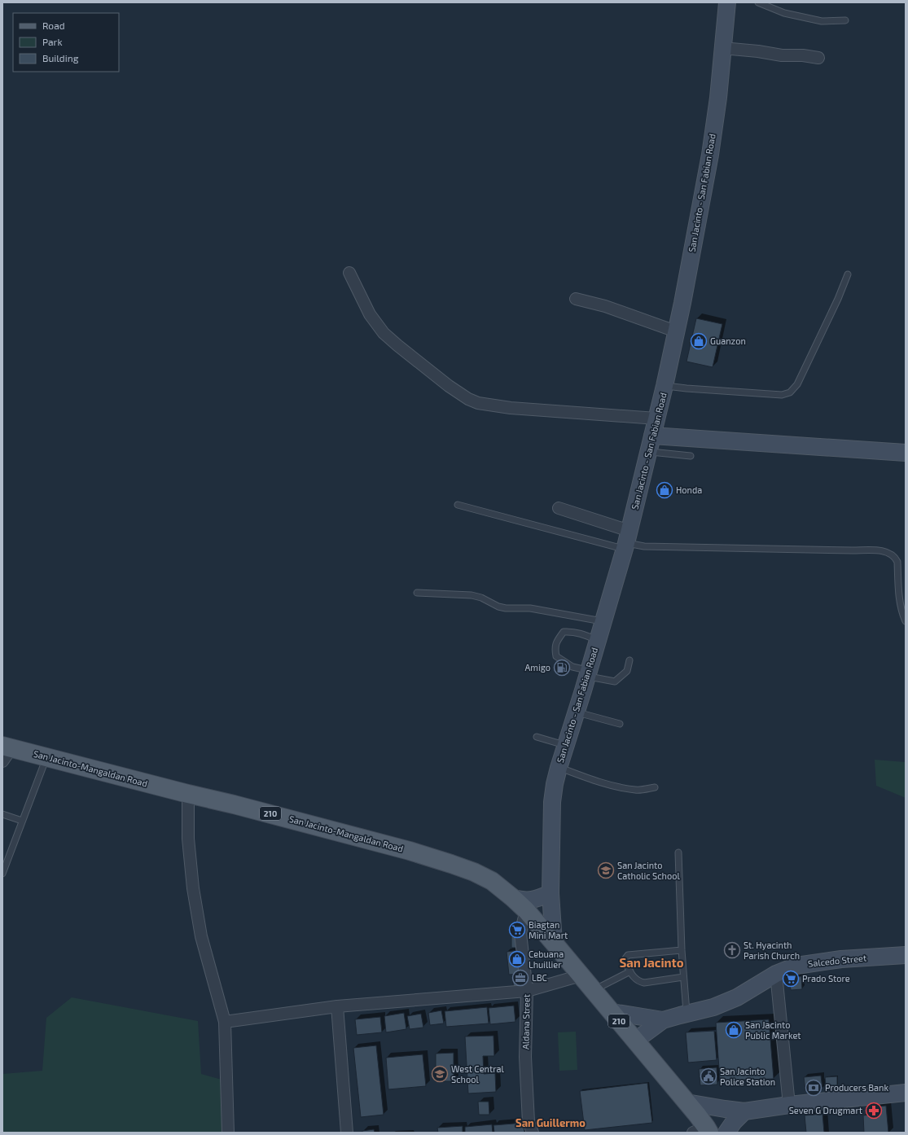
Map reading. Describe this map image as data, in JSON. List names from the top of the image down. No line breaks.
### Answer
{"streets":{"main road":["San Jacinto - San Fabian Road","San Jacinto-Mangaldan Road","210","Salcedo Street"],"street":["Aldana Street"]},"crossings":[["San Jacinto - San Fabian Road","210"],["San Jacinto-Mangaldan Road","210"],["San Jacinto-Mangaldan Road","Aldana Street"],["210","Salcedo Street"],["210","Aldana Street"]],"districts":["San Jacinto","San Guillermo"],"places":{"shop":["Guanzon","Honda","Cebuana Lhuillier","San Jacinto Public Market"],"fuel station":["Amigo"],"school or university":["San Jacinto Catholic School","West Central School"],"supermarket":["Biagtan Mini Mart","Prado Store"],"church":["St. Hyacinth Parish Church"],"office":["LBC"],"public building":["San Jacinto Police Station"],"bank":["Producers Bank"],"pharmacy":["Seven G Drugmart"]},"legend":["Road","Park","Building"]}
